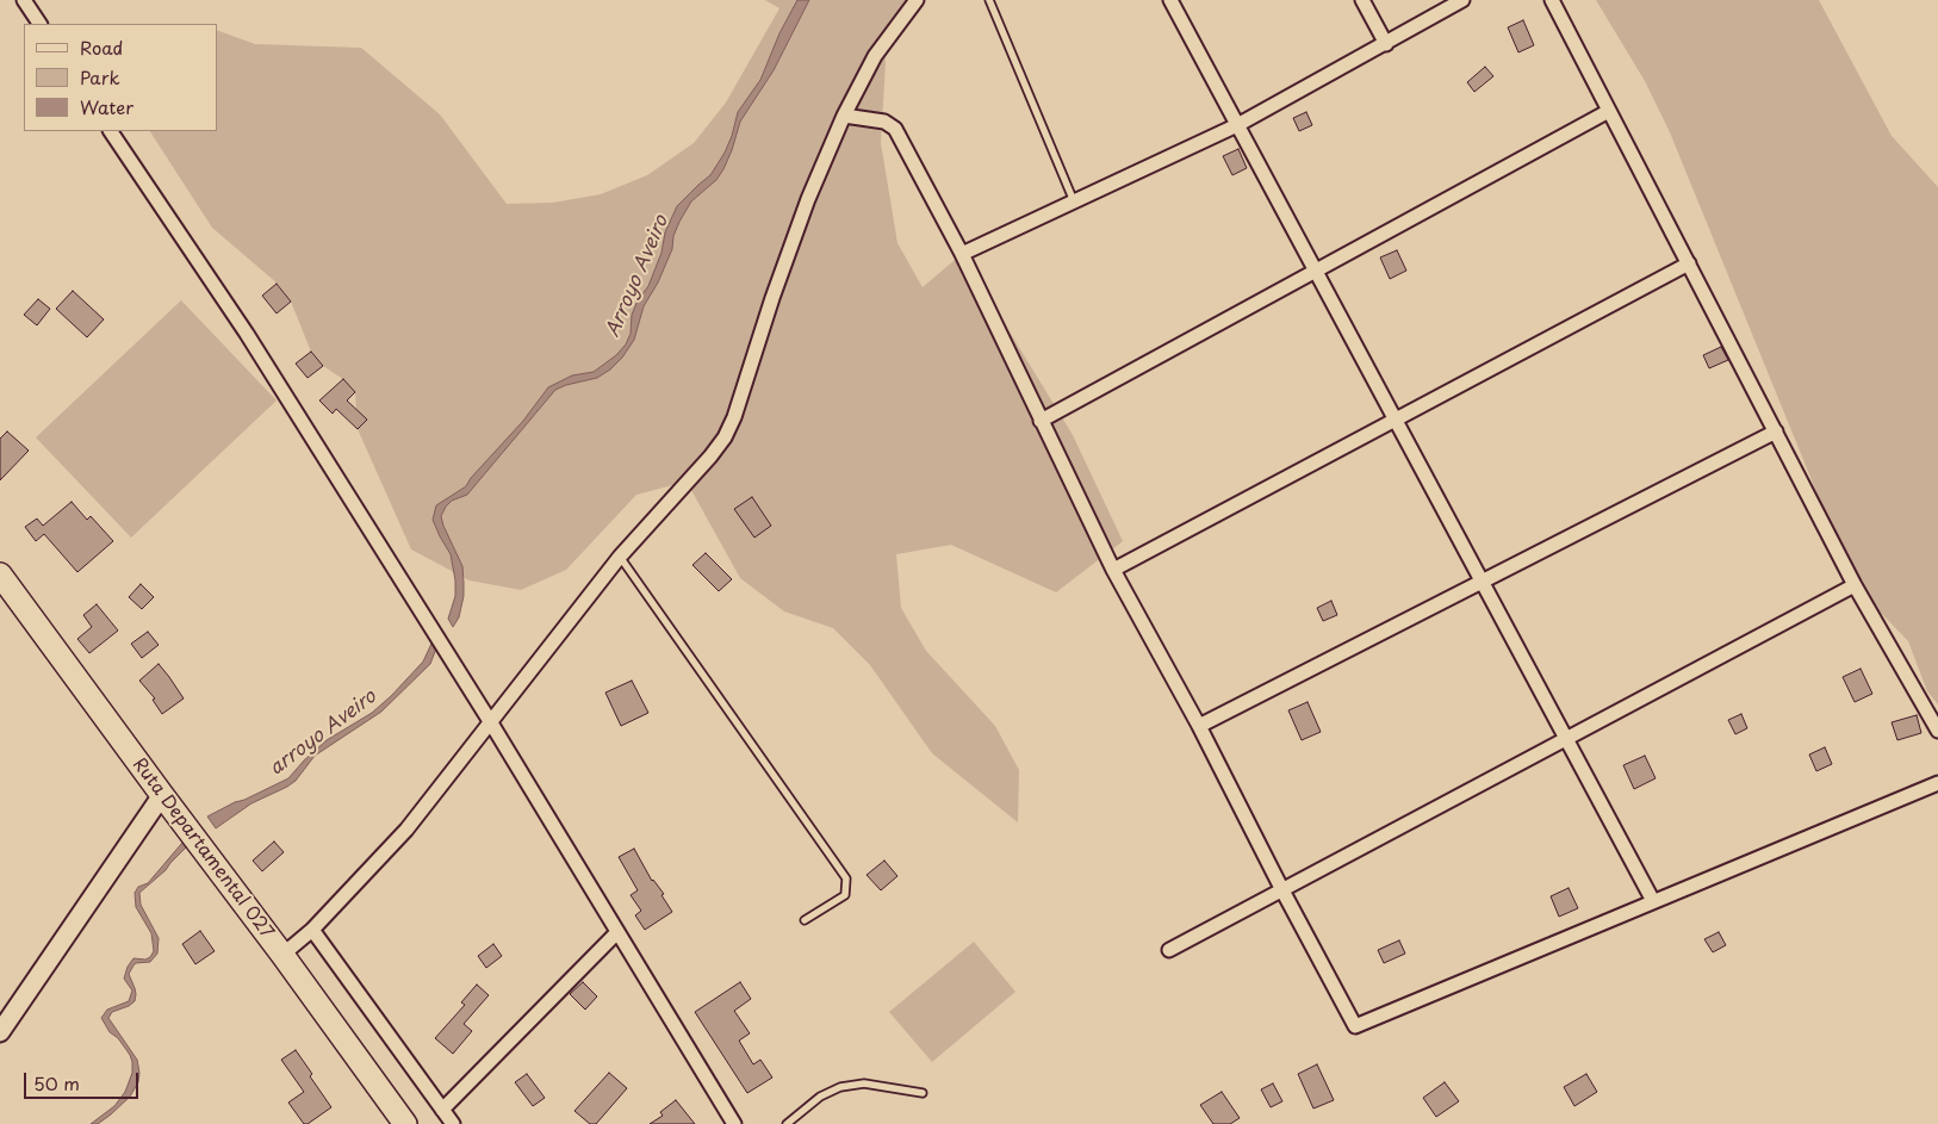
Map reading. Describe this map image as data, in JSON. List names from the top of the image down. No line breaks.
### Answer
{"streets":{"main road":["Ruta Departamental 027"]},"water":["Arroyo Aveiro","arroyo Aveiro"],"legend":["Road","Park","Water"],"scale_bar":"50 m"}
